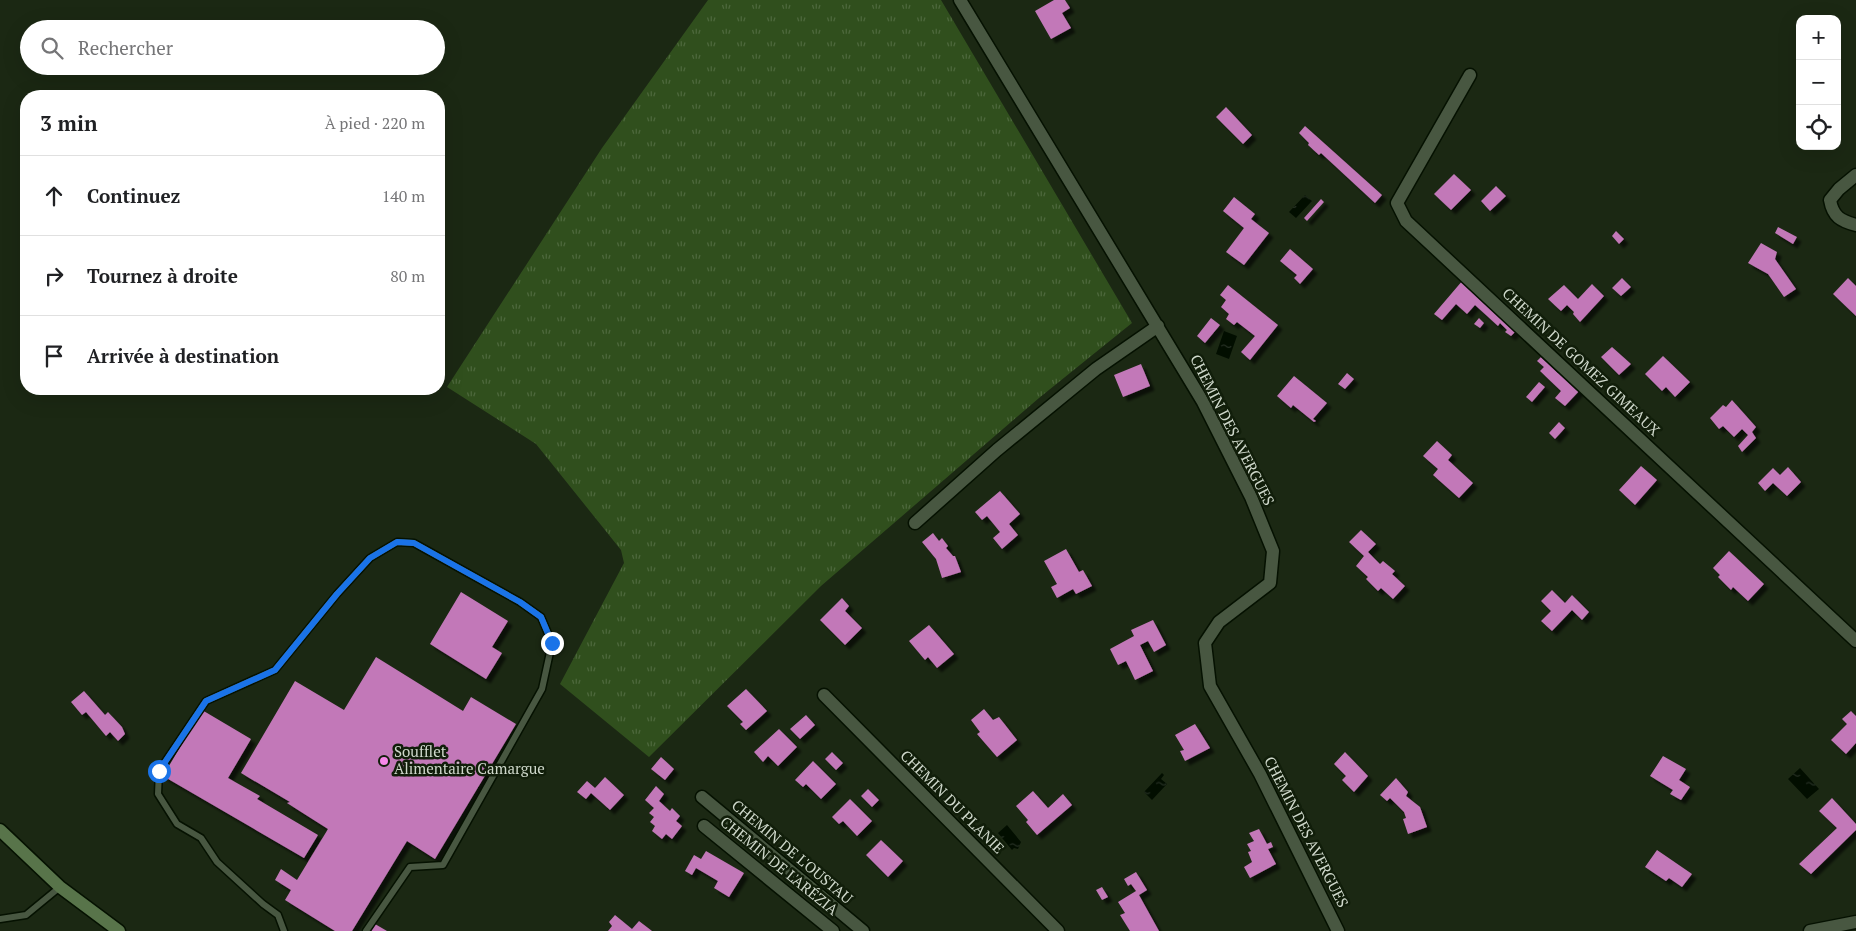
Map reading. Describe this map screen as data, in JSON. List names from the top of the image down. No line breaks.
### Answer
{"streets":{"street":["CHEMIN DE GOMEZ GIMEAUX","CHEMIN DES AVERGUES","CHEMIN DU PLANIE","CHEMIN DE L'OUSTAU","CHEMIN DE L'ARÉZIA"]},"places":["Soufflet Alimentaire Camargue"],"page":{"map_buttons":["+","−"],"search":"Rechercher","heading":["3 min","À pied · 220 m"],"list":[["Continuez","140 m"],["Tournez à droite","80 m"],"Arrivée à destination"]}}
